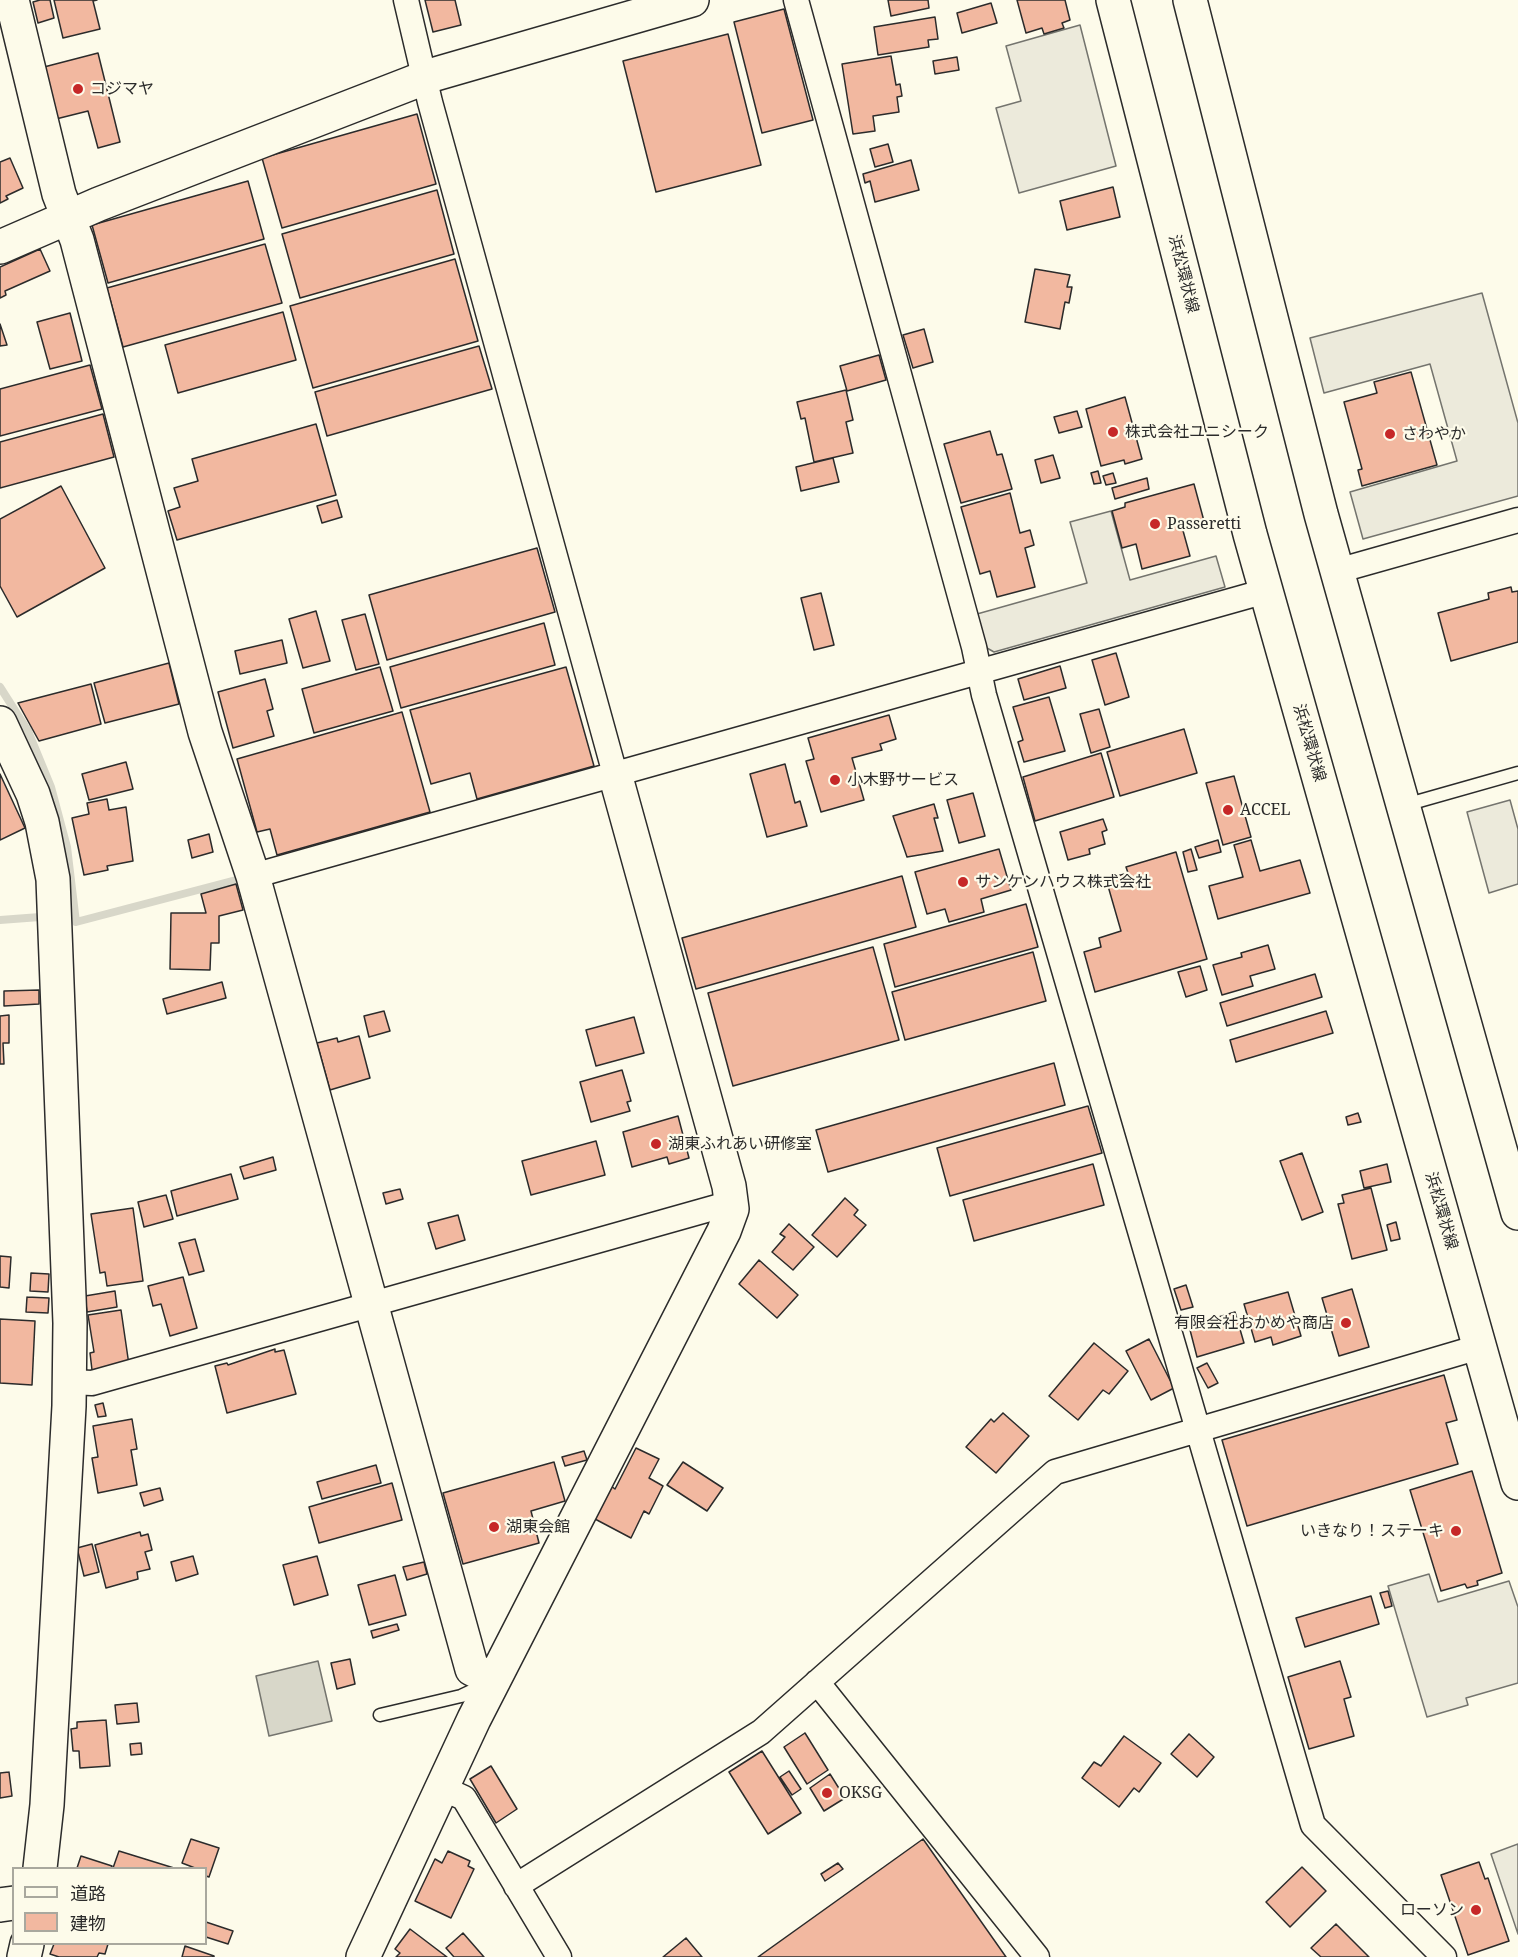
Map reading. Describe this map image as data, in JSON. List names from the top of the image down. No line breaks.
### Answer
{"streets":{"street":["浜松環状線"]},"places":["コジマヤ","株式会社ユニシーク","さわやか","Passeretti","小木野サービス","ACCEL","サンケンハウス株式会社","湖東ふれあい研修室","有限会社おかめや商店","湖東会館","いきなり！ステーキ","OKSG","ローソン"],"legend":["道路","建物"]}
